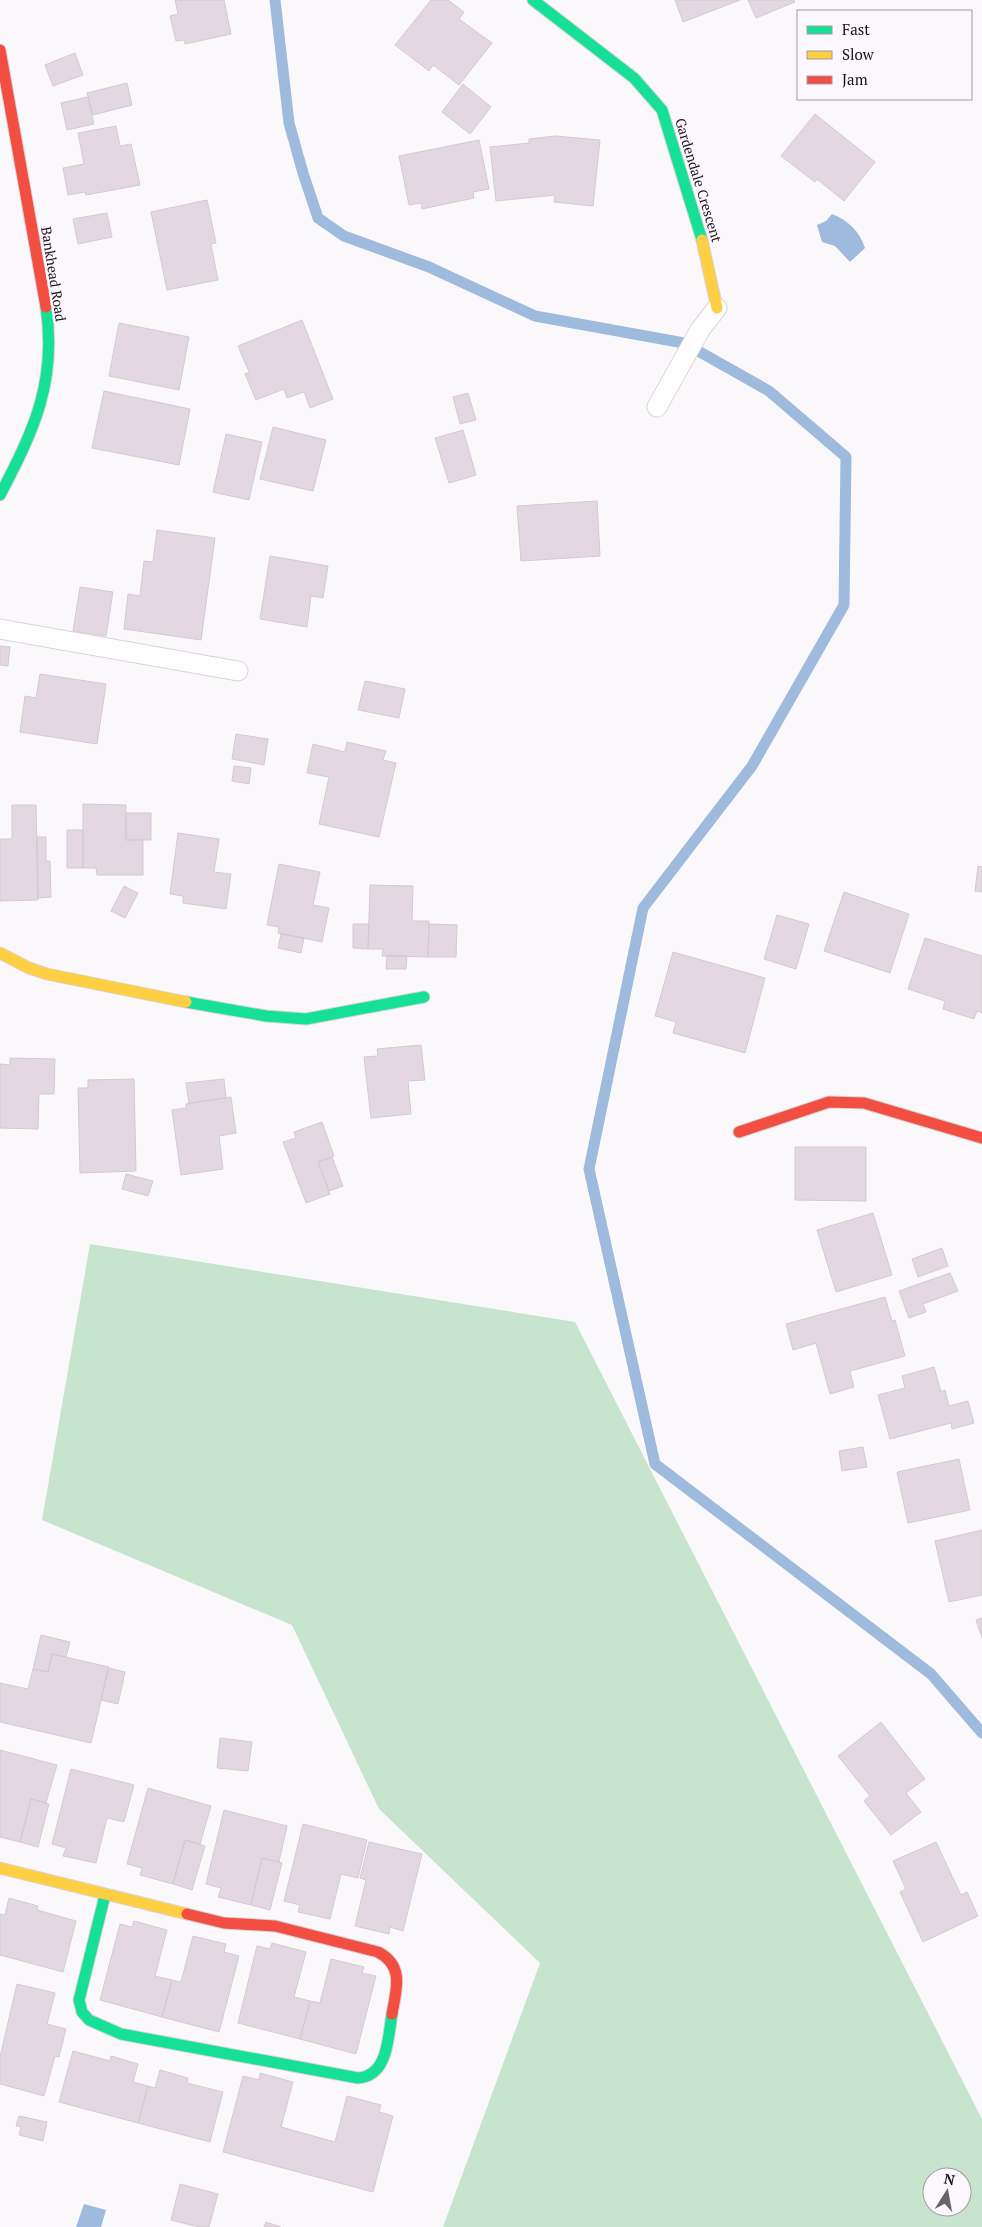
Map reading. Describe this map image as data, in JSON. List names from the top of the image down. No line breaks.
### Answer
{"streets":{"street":["Gardendale Crescent","Bankhead Road"]},"legend":["Fast","Slow","Jam"],"north":"top"}
